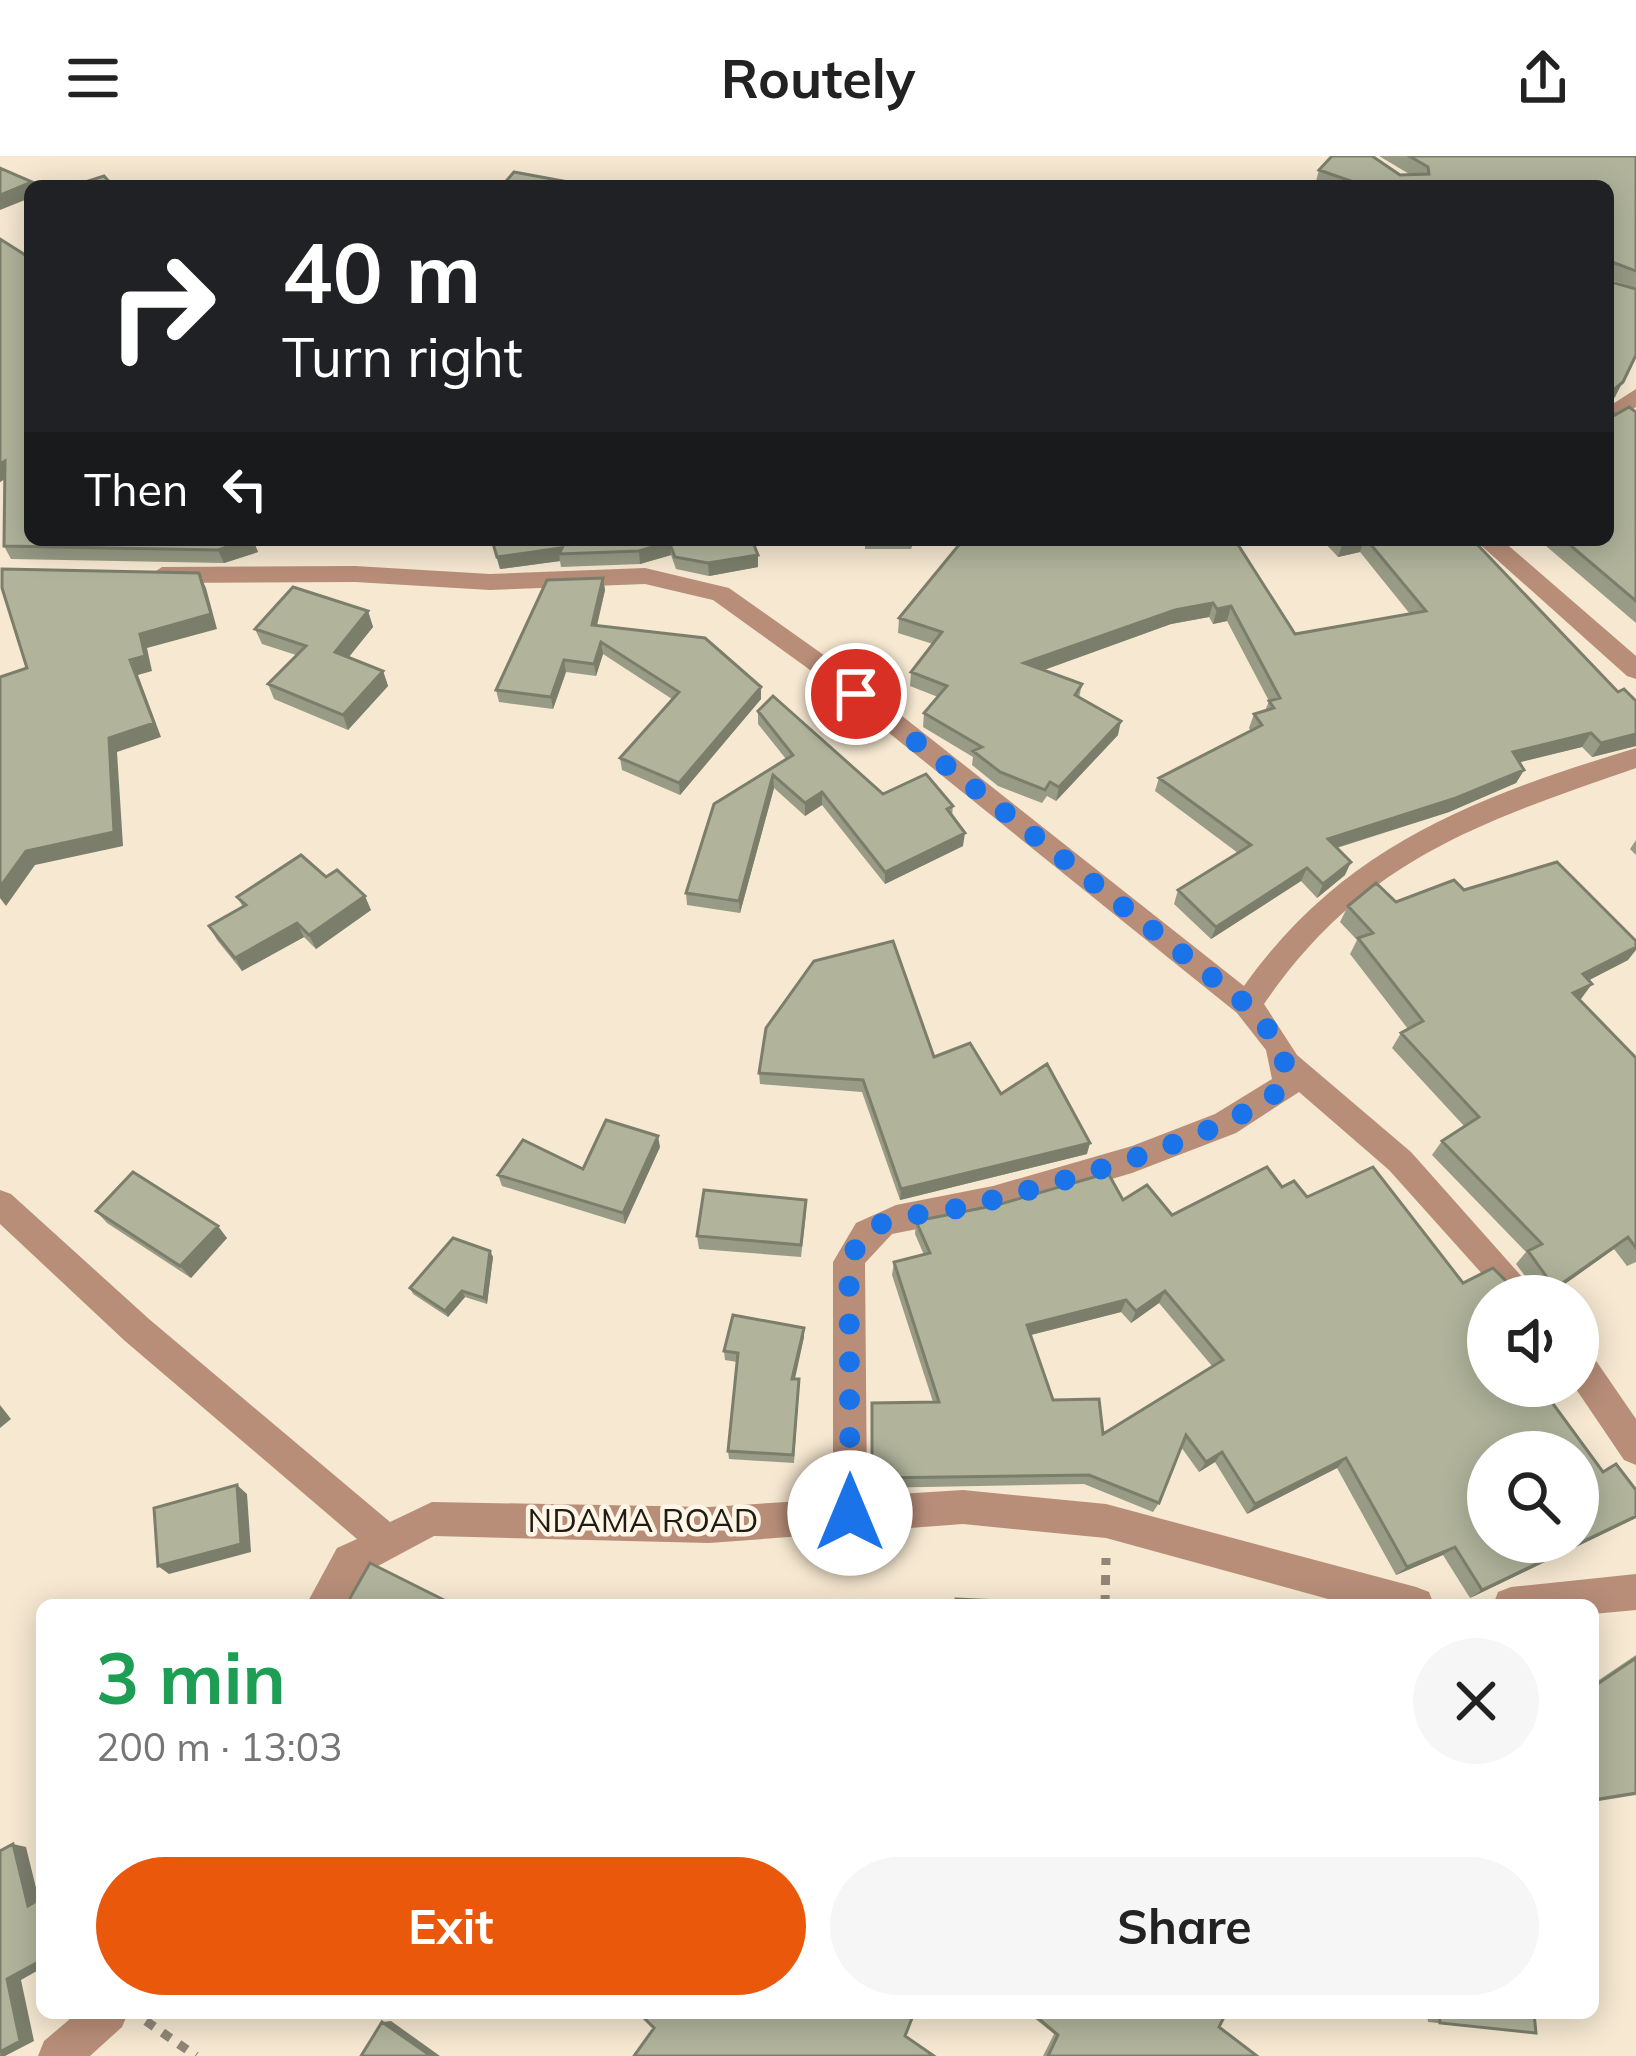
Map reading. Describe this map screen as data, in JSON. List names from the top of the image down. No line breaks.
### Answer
{"streets":{"street":["NDAMA ROAD"]},"page":{"header":"Routely","turn":["40 m","Turn right"],"then":"Then","heading":["3 min","200 m · 13:03"],"buttons":["Exit","Share"]}}
